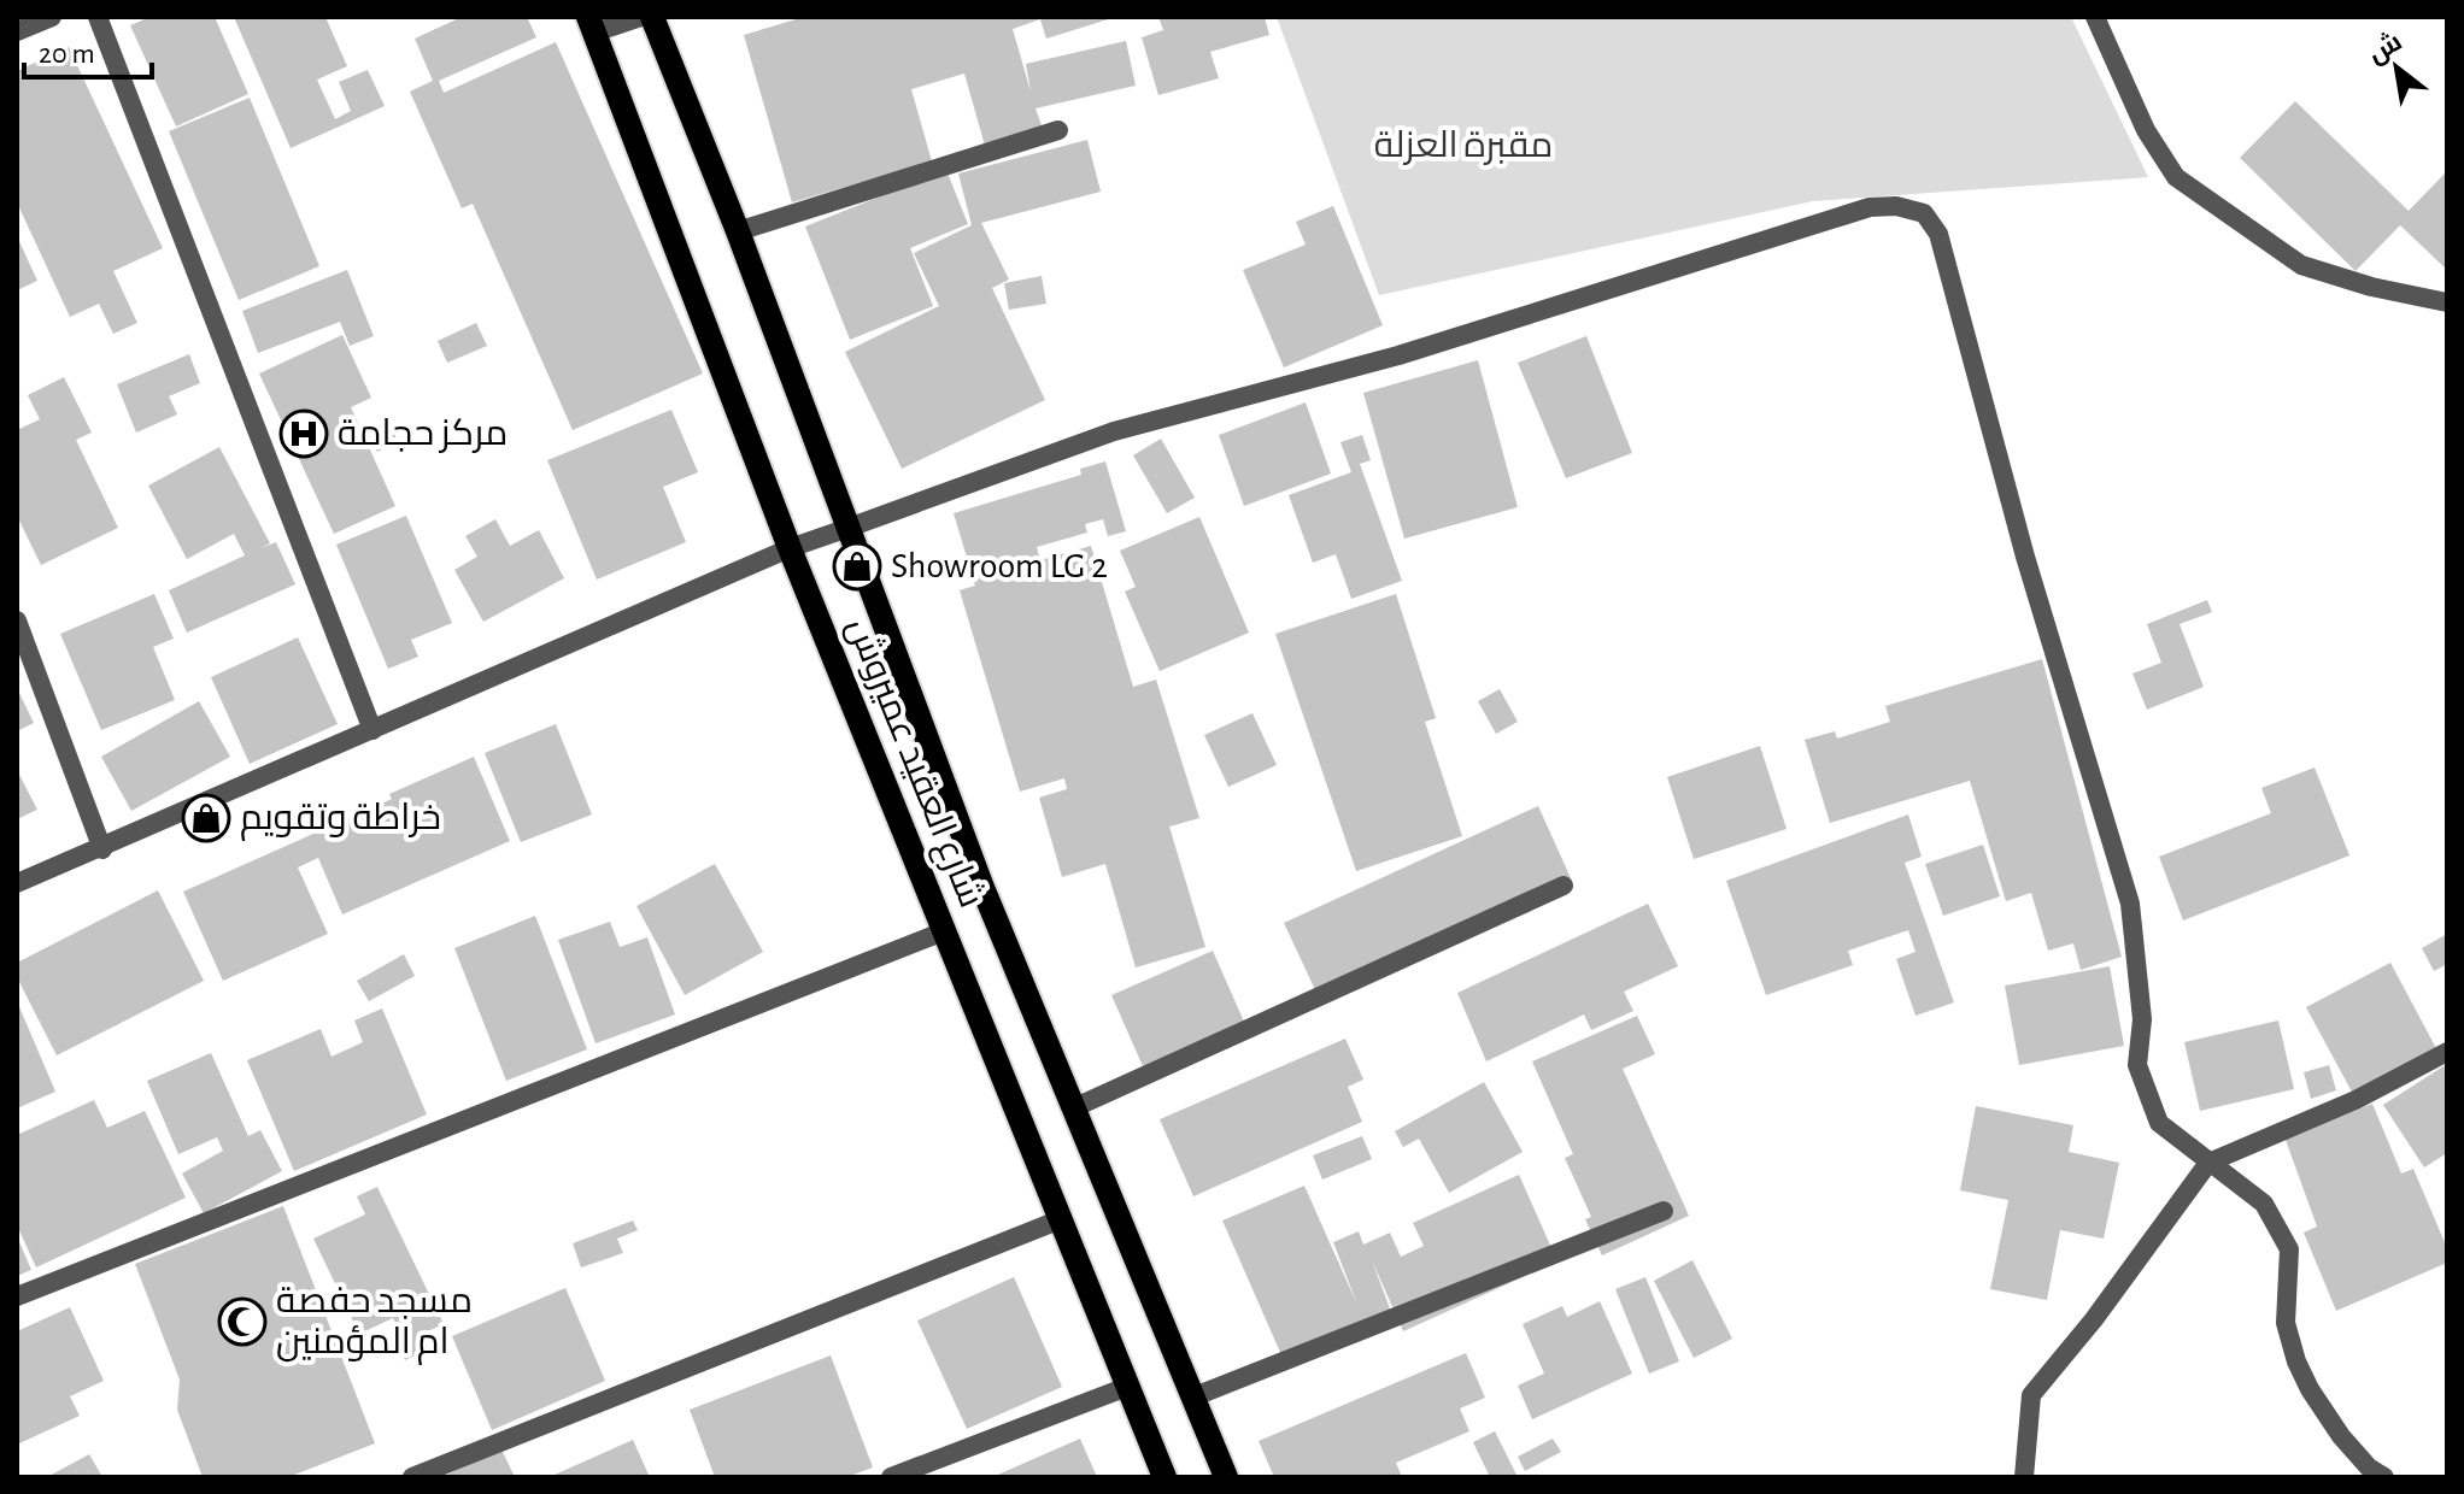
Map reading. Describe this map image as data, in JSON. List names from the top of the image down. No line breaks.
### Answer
{"streets":{"main road":["شارع العقيد عميروش"]},"parks":["مقبرة العزلة"],"places":{"hospital":["مركز حجامة"],"shop":["Showroom LG 2","خراطة وتقويم"],"mosque":["مسجد حفصة ام المؤمنين"]},"scale_bar":"20 m","north":"top left"}
